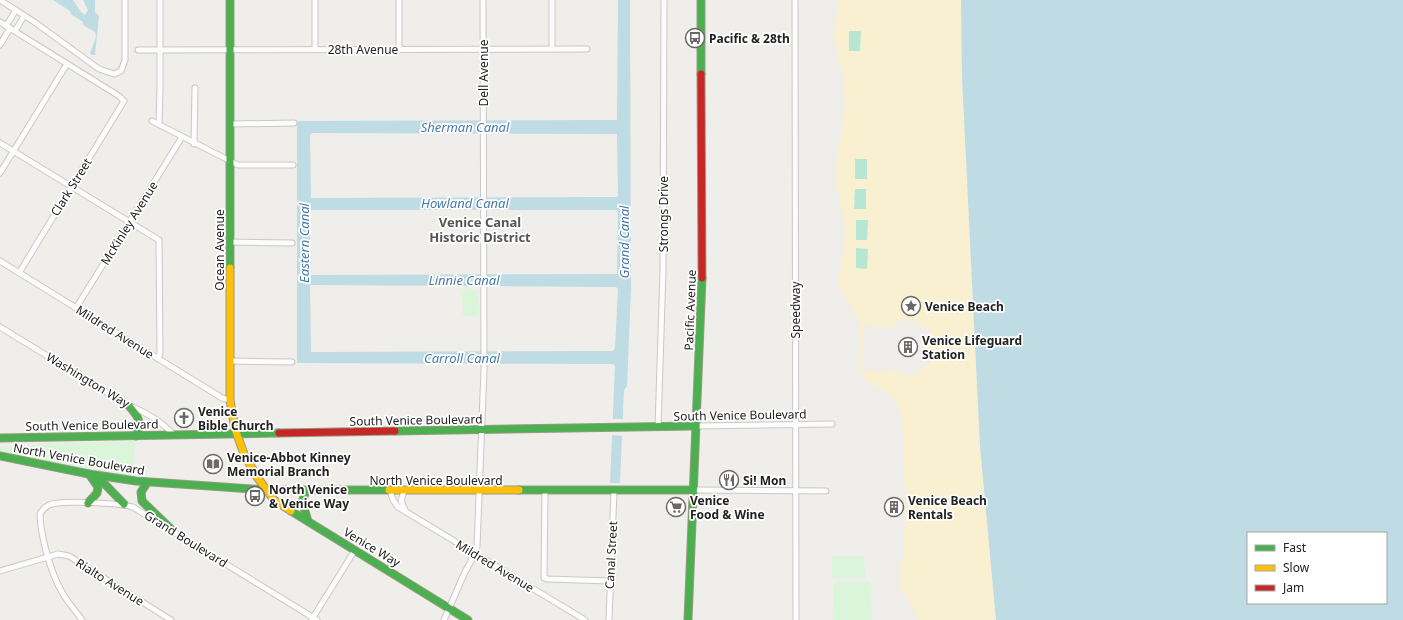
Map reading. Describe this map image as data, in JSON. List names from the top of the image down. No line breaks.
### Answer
{"streets":{"main road":["Ocean Avenue","Pacific Avenue","South Venice Boulevard","North Venice Boulevard","Venice Way"],"street":["28th Avenue","Dell Avenue","Clark Street","Strongs Drive","McKinley Avenue","Speedway","Mildred Avenue","Washington Way","Grand Boulevard","Canal Street","Rialto Avenue"]},"crossings":[["28th Avenue","Dell Avenue"],["28th Avenue","Ocean Avenue"],["Dell Avenue","Mildred Avenue"],["Dell Avenue","South Venice Boulevard"],["Dell Avenue","North Venice Boulevard"],["Clark Street","Mildred Avenue"],["Strongs Drive","South Venice Boulevard"],["McKinley Avenue","Mildred Avenue"],["Ocean Avenue","Mildred Avenue"],["Ocean Avenue","South Venice Boulevard"],["Ocean Avenue","North Venice Boulevard"],["Ocean Avenue","Venice Way"],["Pacific Avenue","South Venice Boulevard"],["Pacific Avenue","North Venice Boulevard"],["Speedway","South Venice Boulevard"],["Speedway","North Venice Boulevard"],["Mildred Avenue","North Venice Boulevard"],["Washington Way","South Venice Boulevard"],["North Venice Boulevard","Venice Way"],["North Venice Boulevard","Canal Street"],["Grand Boulevard","Rialto Avenue"]],"districts":["Venice Canal Historic District"],"water":["Sherman Canal","Howland Canal","Grand Canal","Eastern Canal","Linnie Canal","Carroll Canal"],"places":{"bus stop":["Pacific & 28th","North Venice & Venice Way"],"place":["Venice Beach"],"building":["Venice Lifeguard Station","Venice Beach Rentals"],"church":["Venice Bible Church"],"library":["Venice-Abbot Kinney Memorial Branch"],"restaurant":["Si! Mon"],"supermarket":["Venice Food & Wine"]},"legend":["Fast","Slow","Jam"]}
